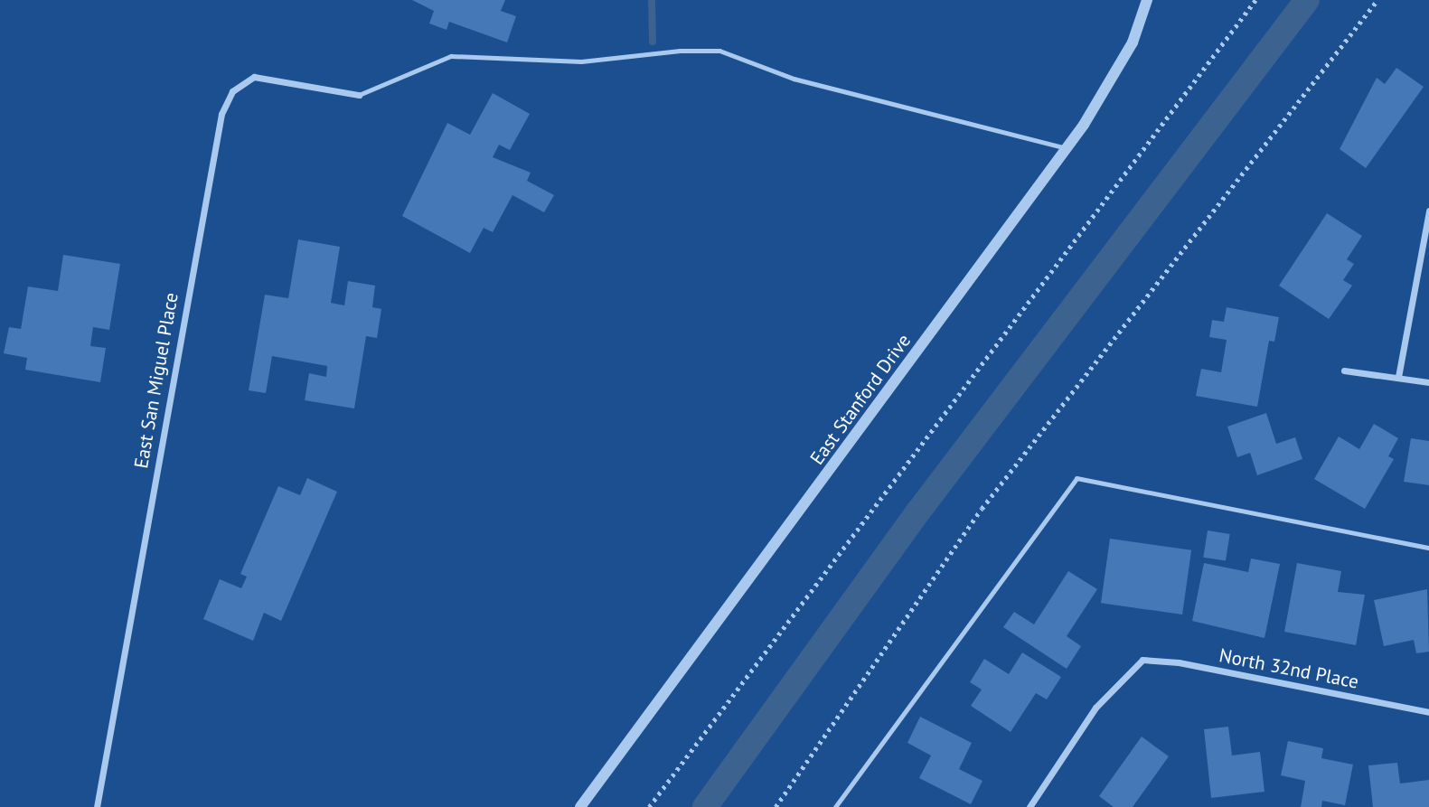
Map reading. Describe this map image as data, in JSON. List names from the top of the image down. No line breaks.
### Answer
{"streets":{"street":["East San Miguel Place","East Stanford Drive","North 32nd Place"]}}
